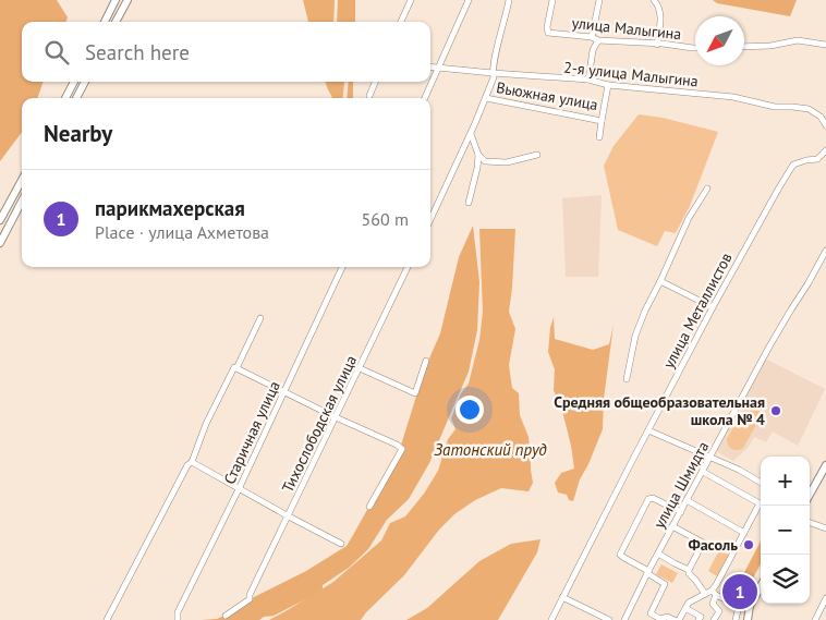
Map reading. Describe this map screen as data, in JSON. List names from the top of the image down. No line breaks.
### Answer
{"streets":{"street":["улица Малыгина","2-я улица Малыгина","Вьюжная улица","улица Металлистов","Тихослободская улица","Старичная улица","улица Шмидта"]},"crossings":[["2-я улица Малыгина","Вьюжная улица"]],"water":["Затонский пруд"],"places":["Средняя общеобразовательная школа № 4","Фасоль"],"north":"bottom left","page":{"search":"Search here","heading":"Nearby","list":[{"mark":"1","name":"парикмахерская","note":"Place · улица Ахметова","value":"560 m"}],"map_buttons":["+","−"],"pins":"1"}}
